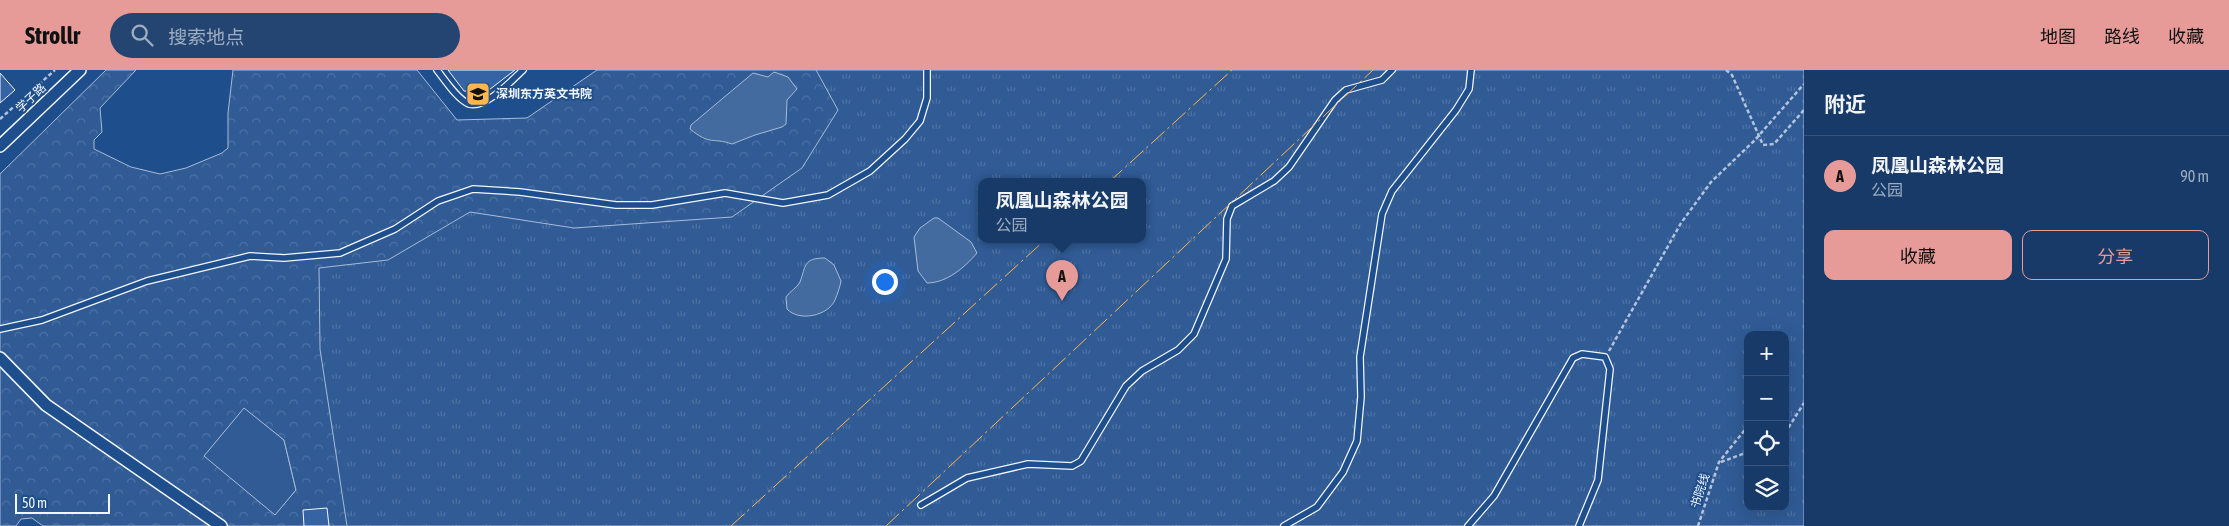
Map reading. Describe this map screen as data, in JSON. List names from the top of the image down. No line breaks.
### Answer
{"streets":{"street":["学子路"],"path":["书院线"]},"places":{"school or university":["深圳东方英文书院"]},"scale_bar":"50 m","page":{"header":"Strollr","search":"搜索地点","nav":["地图","路线","收藏"],"heading":"附近","list":[{"mark":"A","name":"凤凰山森林公园","note":"公园","value":"90 m"}],"popup":["凤凰山森林公园","公园"],"buttons":["收藏","分享"],"pins":"A","map_buttons":["+","−"],"scale":"50 m"}}
